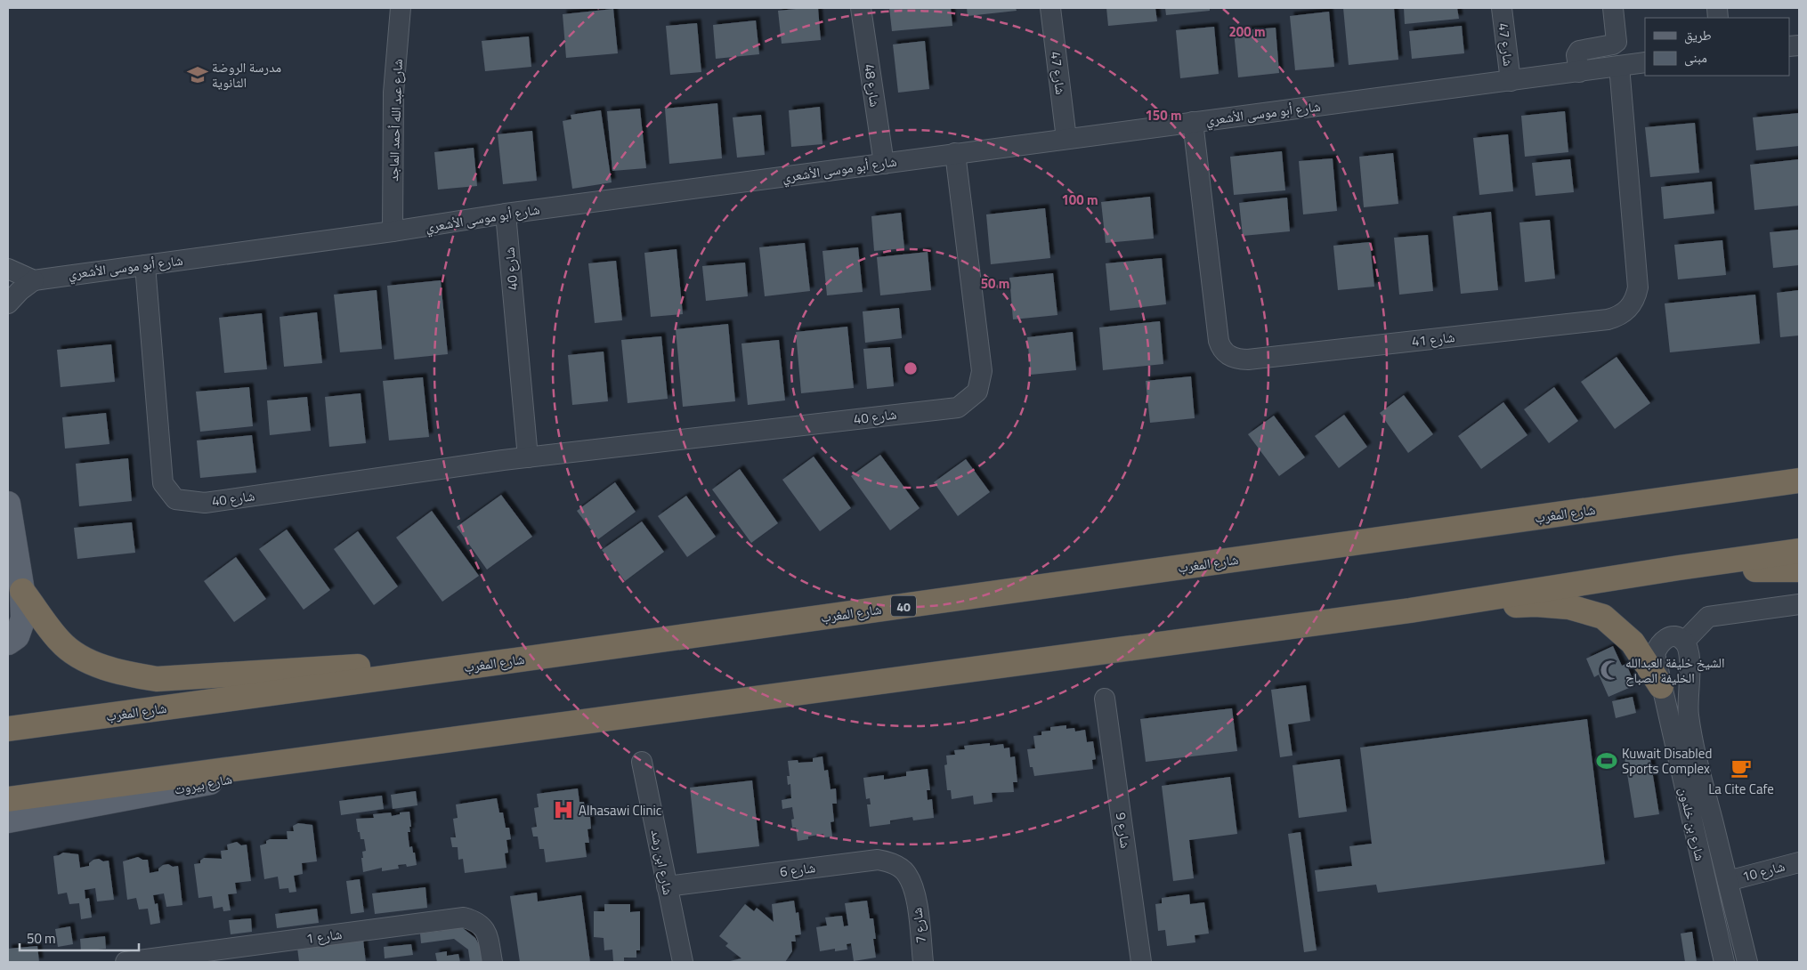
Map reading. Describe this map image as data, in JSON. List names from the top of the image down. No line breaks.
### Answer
{"streets":{"highway":["شارع المغرب","40"],"main road":["شارع بيروت"],"street":["شارع 47","شارع 48","شارع أبو موسى الأشعري","شارع عبد الله أحمد الماجد","شارع 40","شارع 41","شارع بن خلدون","شارع 9","شارع ابن رشد","شارع 6","شارع 10","شارع 7","شارع 1"]},"crossings":[["شارع 47","شارع أبو موسى الأشعري"],["شارع 48","شارع أبو موسى الأشعري"],["شارع أبو موسى الأشعري","شارع عبد الله أحمد الماجد"],["شارع أبو موسى الأشعري","شارع 40"],["شارع أبو موسى الأشعري","شارع 41"],["شارع بن خلدون","شارع 10"],["شارع ابن رشد","شارع 6"],["شارع 6","شارع 7"]],"places":{"school or university":["مدرسة الروضة الثانوية"],"mosque":["الشيخ خليفة العبدالله الخليفة الصباح"],"sports":["Kuwait Disabled Sports Complex"],"cafe":["La Cite Cafe"],"hospital":["Alhasawi Clinic"]},"legend":["طريق","مبنى"],"scale_bar":"50 m","rings":["200 m","150 m","100 m","50 m"]}
